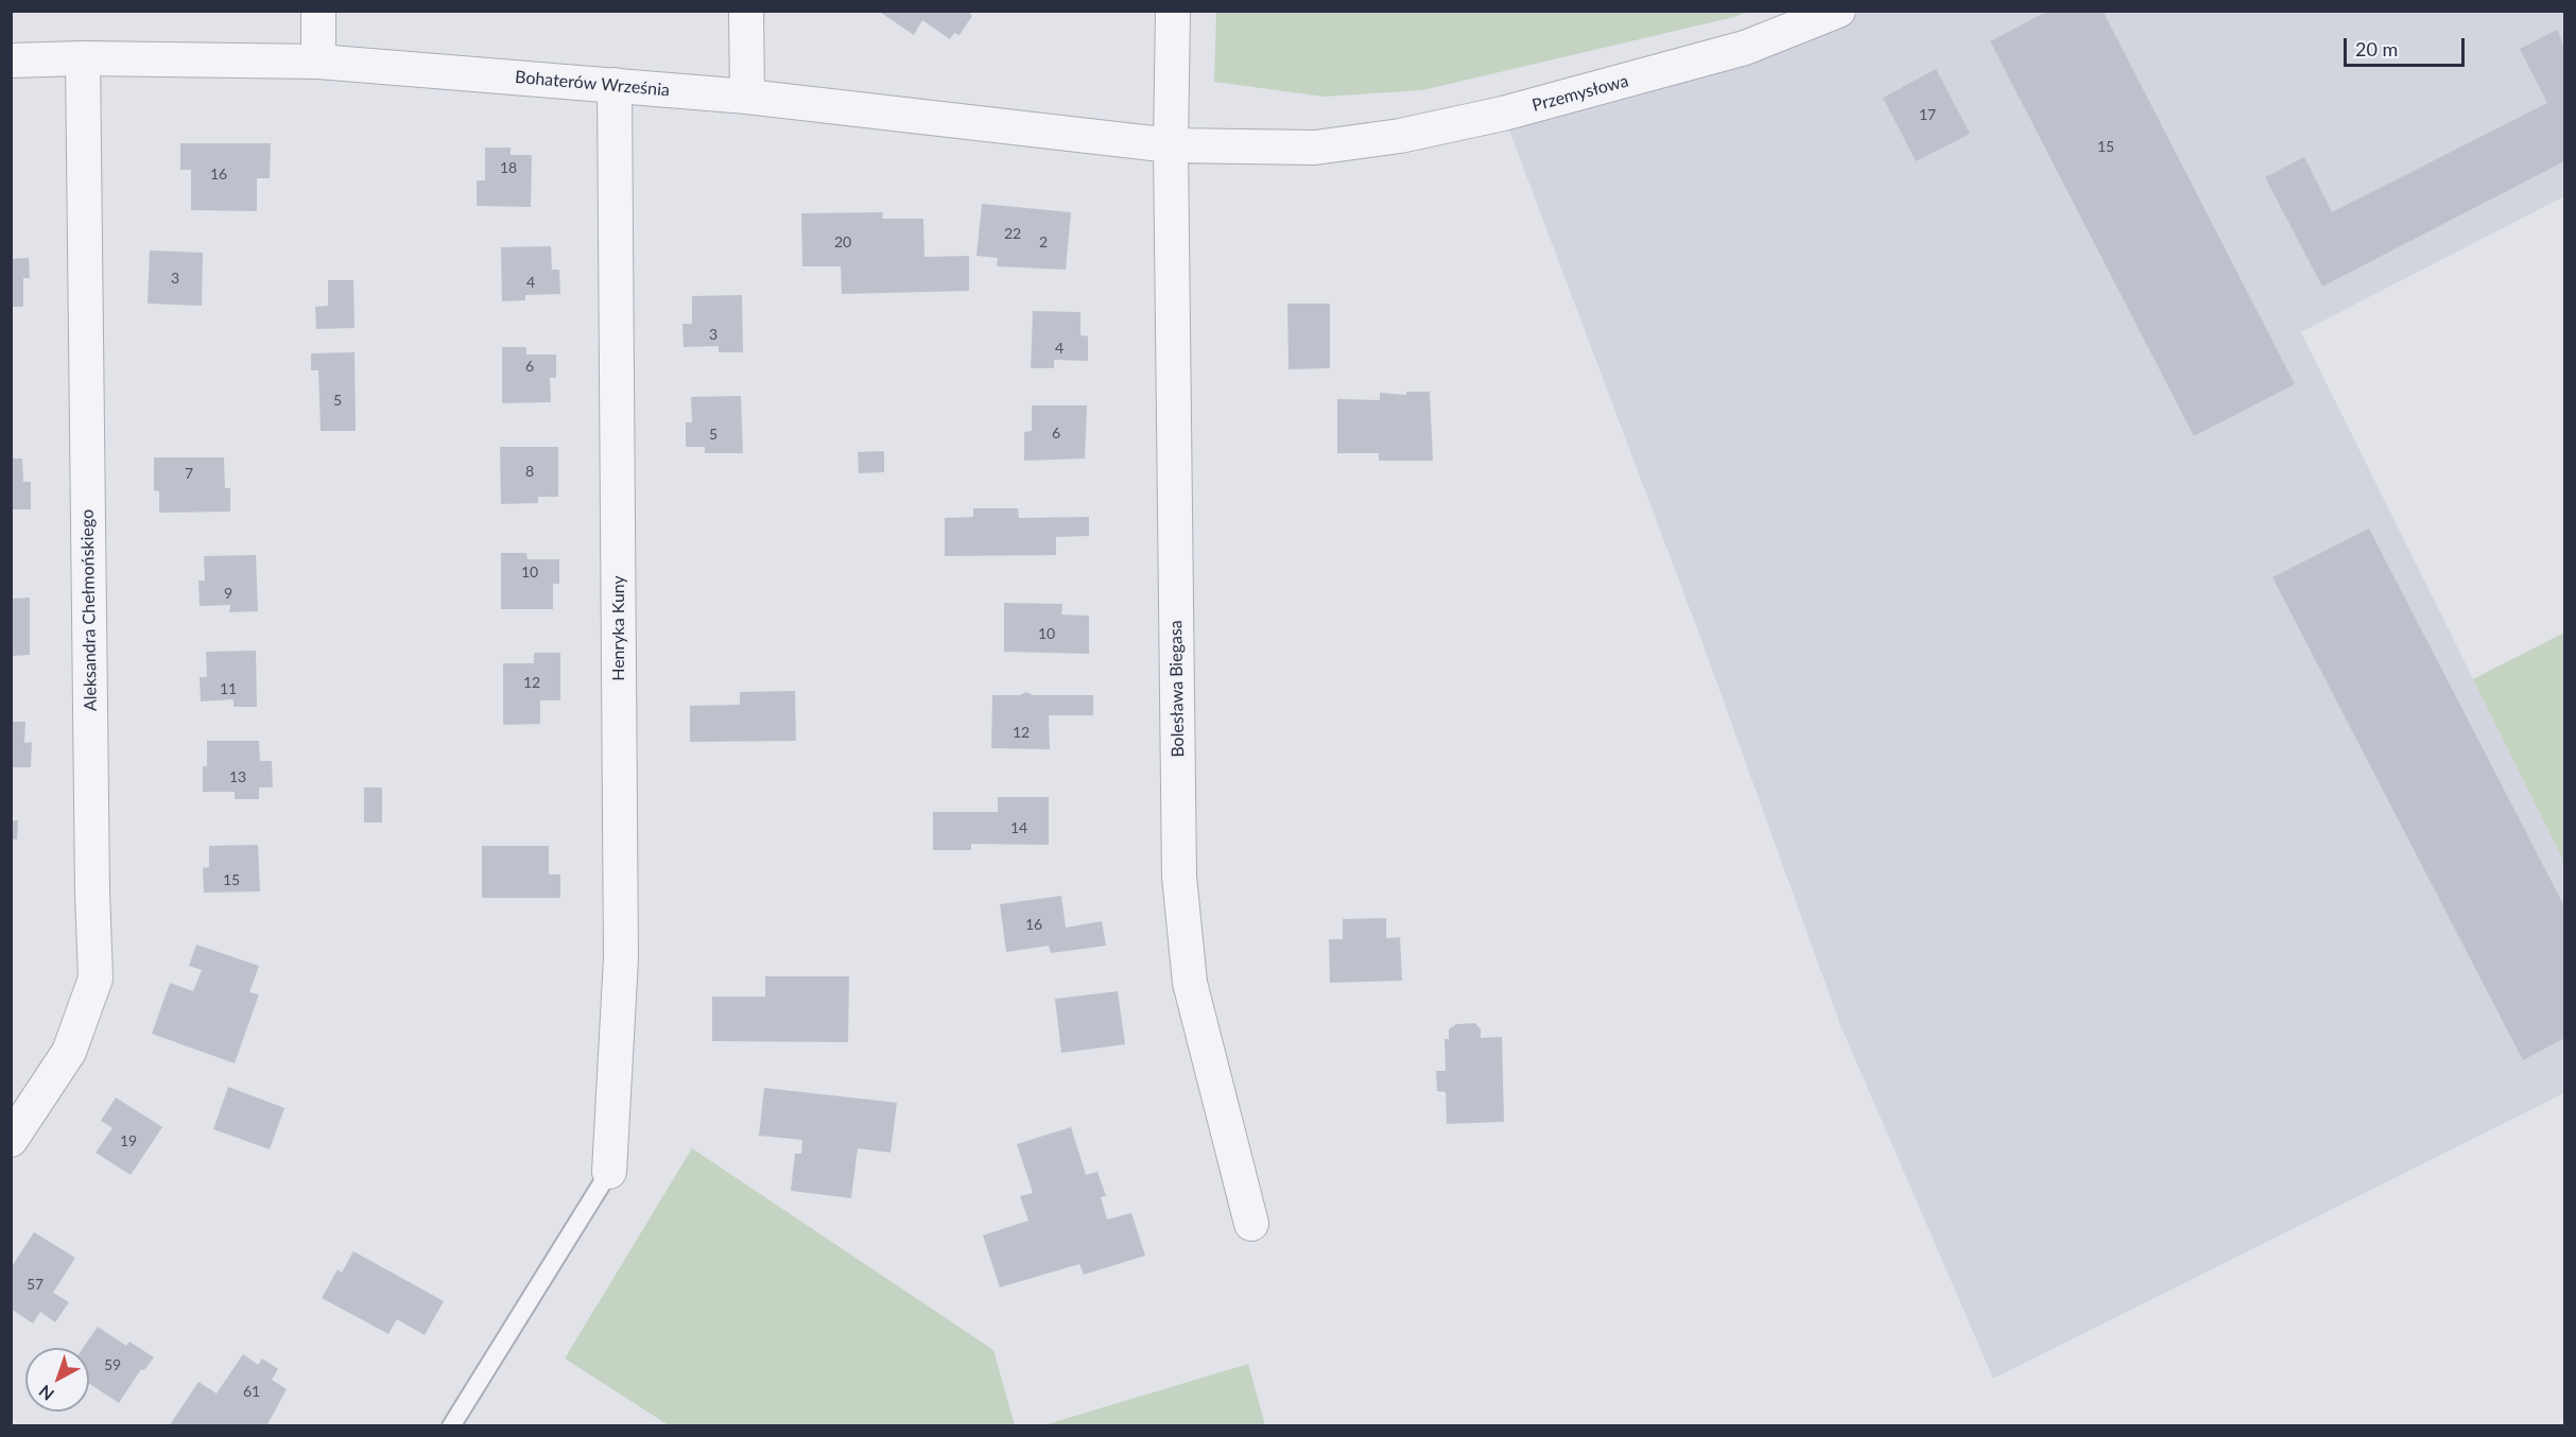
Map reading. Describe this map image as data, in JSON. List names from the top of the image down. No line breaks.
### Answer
{"streets":{"street":["Bohaterów Września","Przemysłowa","Aleksandra Chełmońskiego","Henryka Kuny","Bolesława Biegasa"]},"crossings":[["Bohaterów Września","Przemysłowa"],["Bohaterów Września","Aleksandra Chełmońskiego"],["Bohaterów Września","Henryka Kuny"],["Bohaterów Września","Bolesława Biegasa"],["Przemysłowa","Bolesława Biegasa"]],"house_numbers":["17","15","18","16","22","20","2","3","4","3","4","6","5","6","5","8","7","10","9","10","12","11","12","13","14","15","16","19","57","59","61"],"scale_bar":"20 m","north":"bottom left"}
